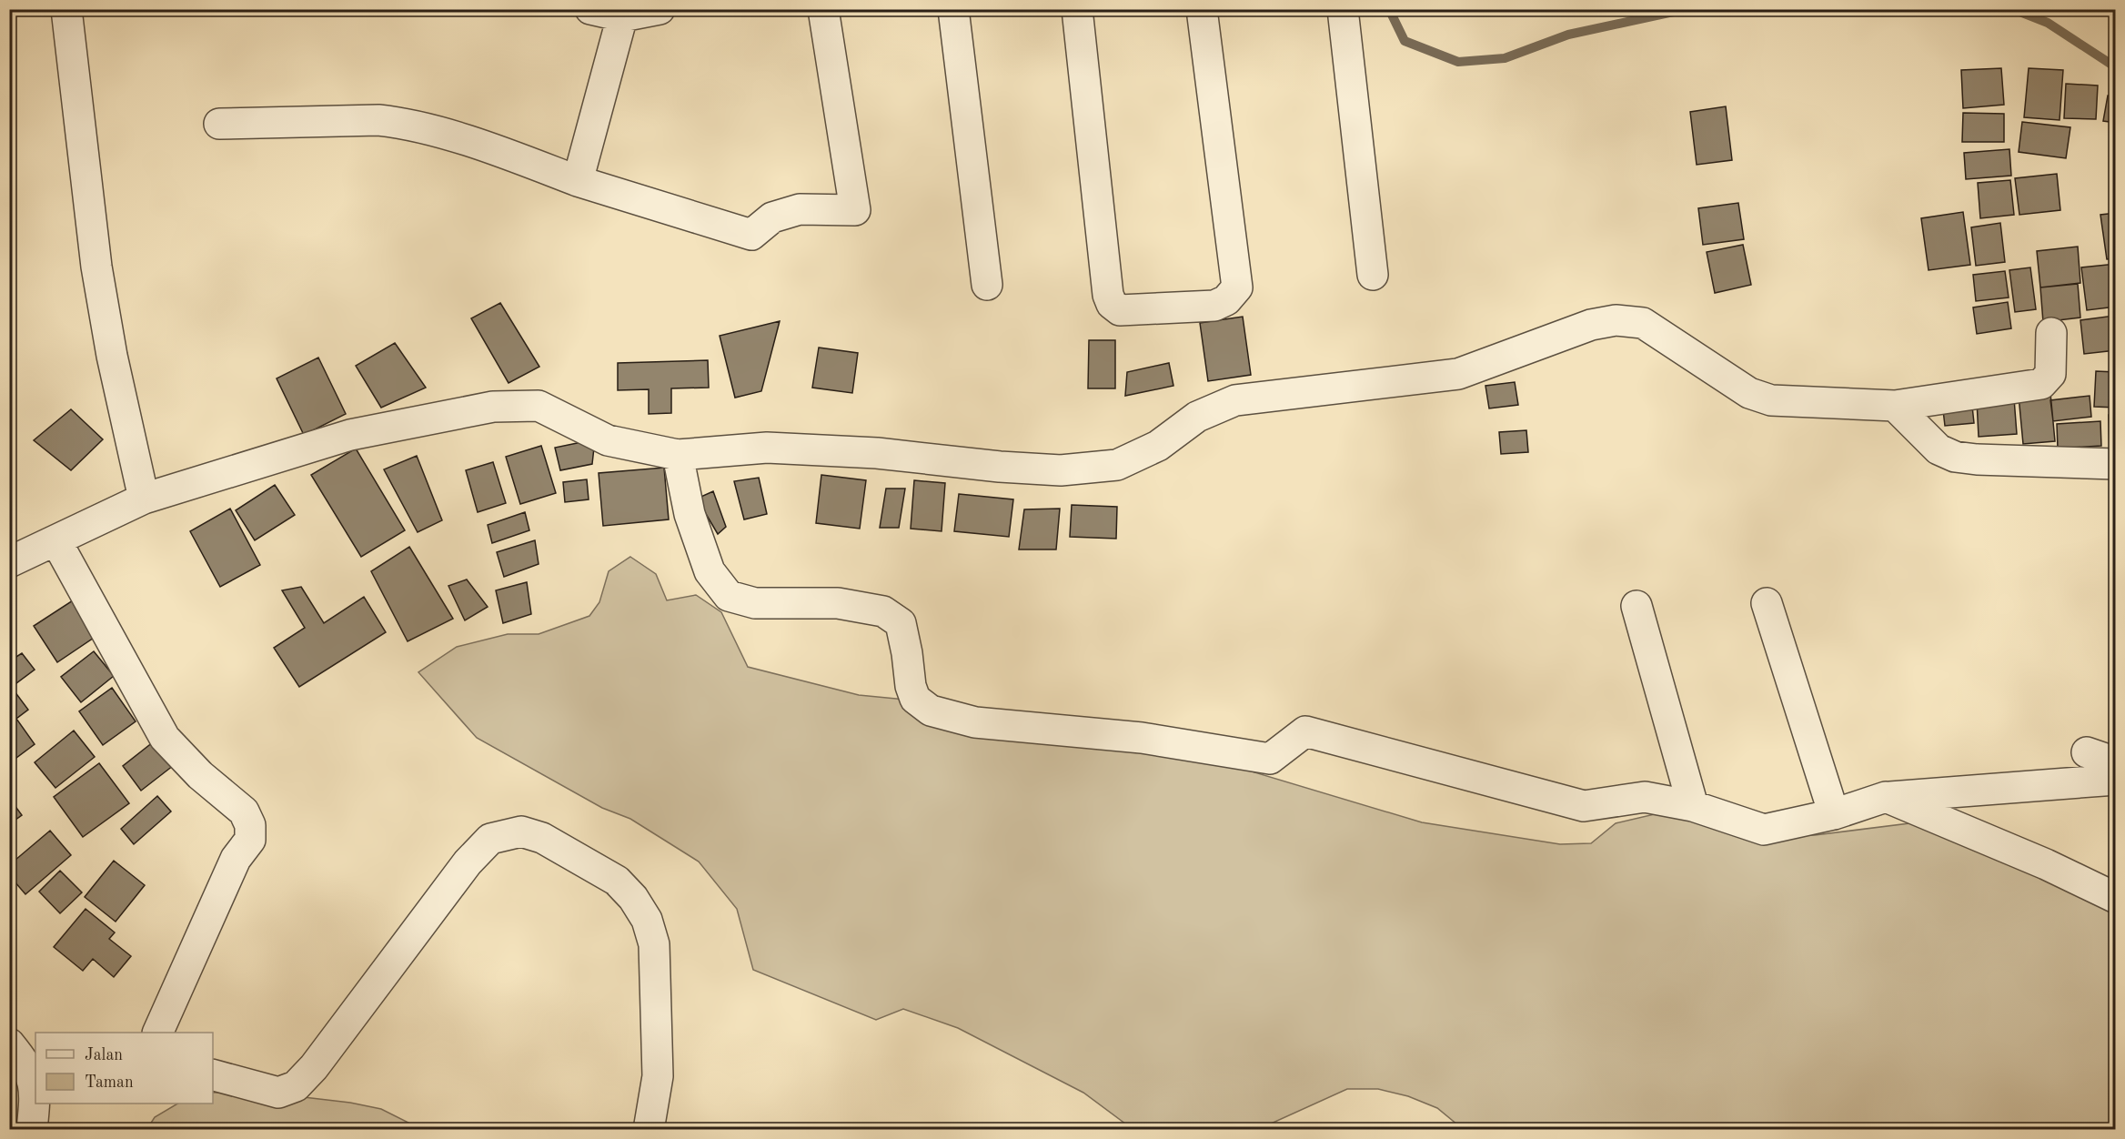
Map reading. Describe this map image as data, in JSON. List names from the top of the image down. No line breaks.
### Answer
{"legend":["Jalan","Taman"]}
